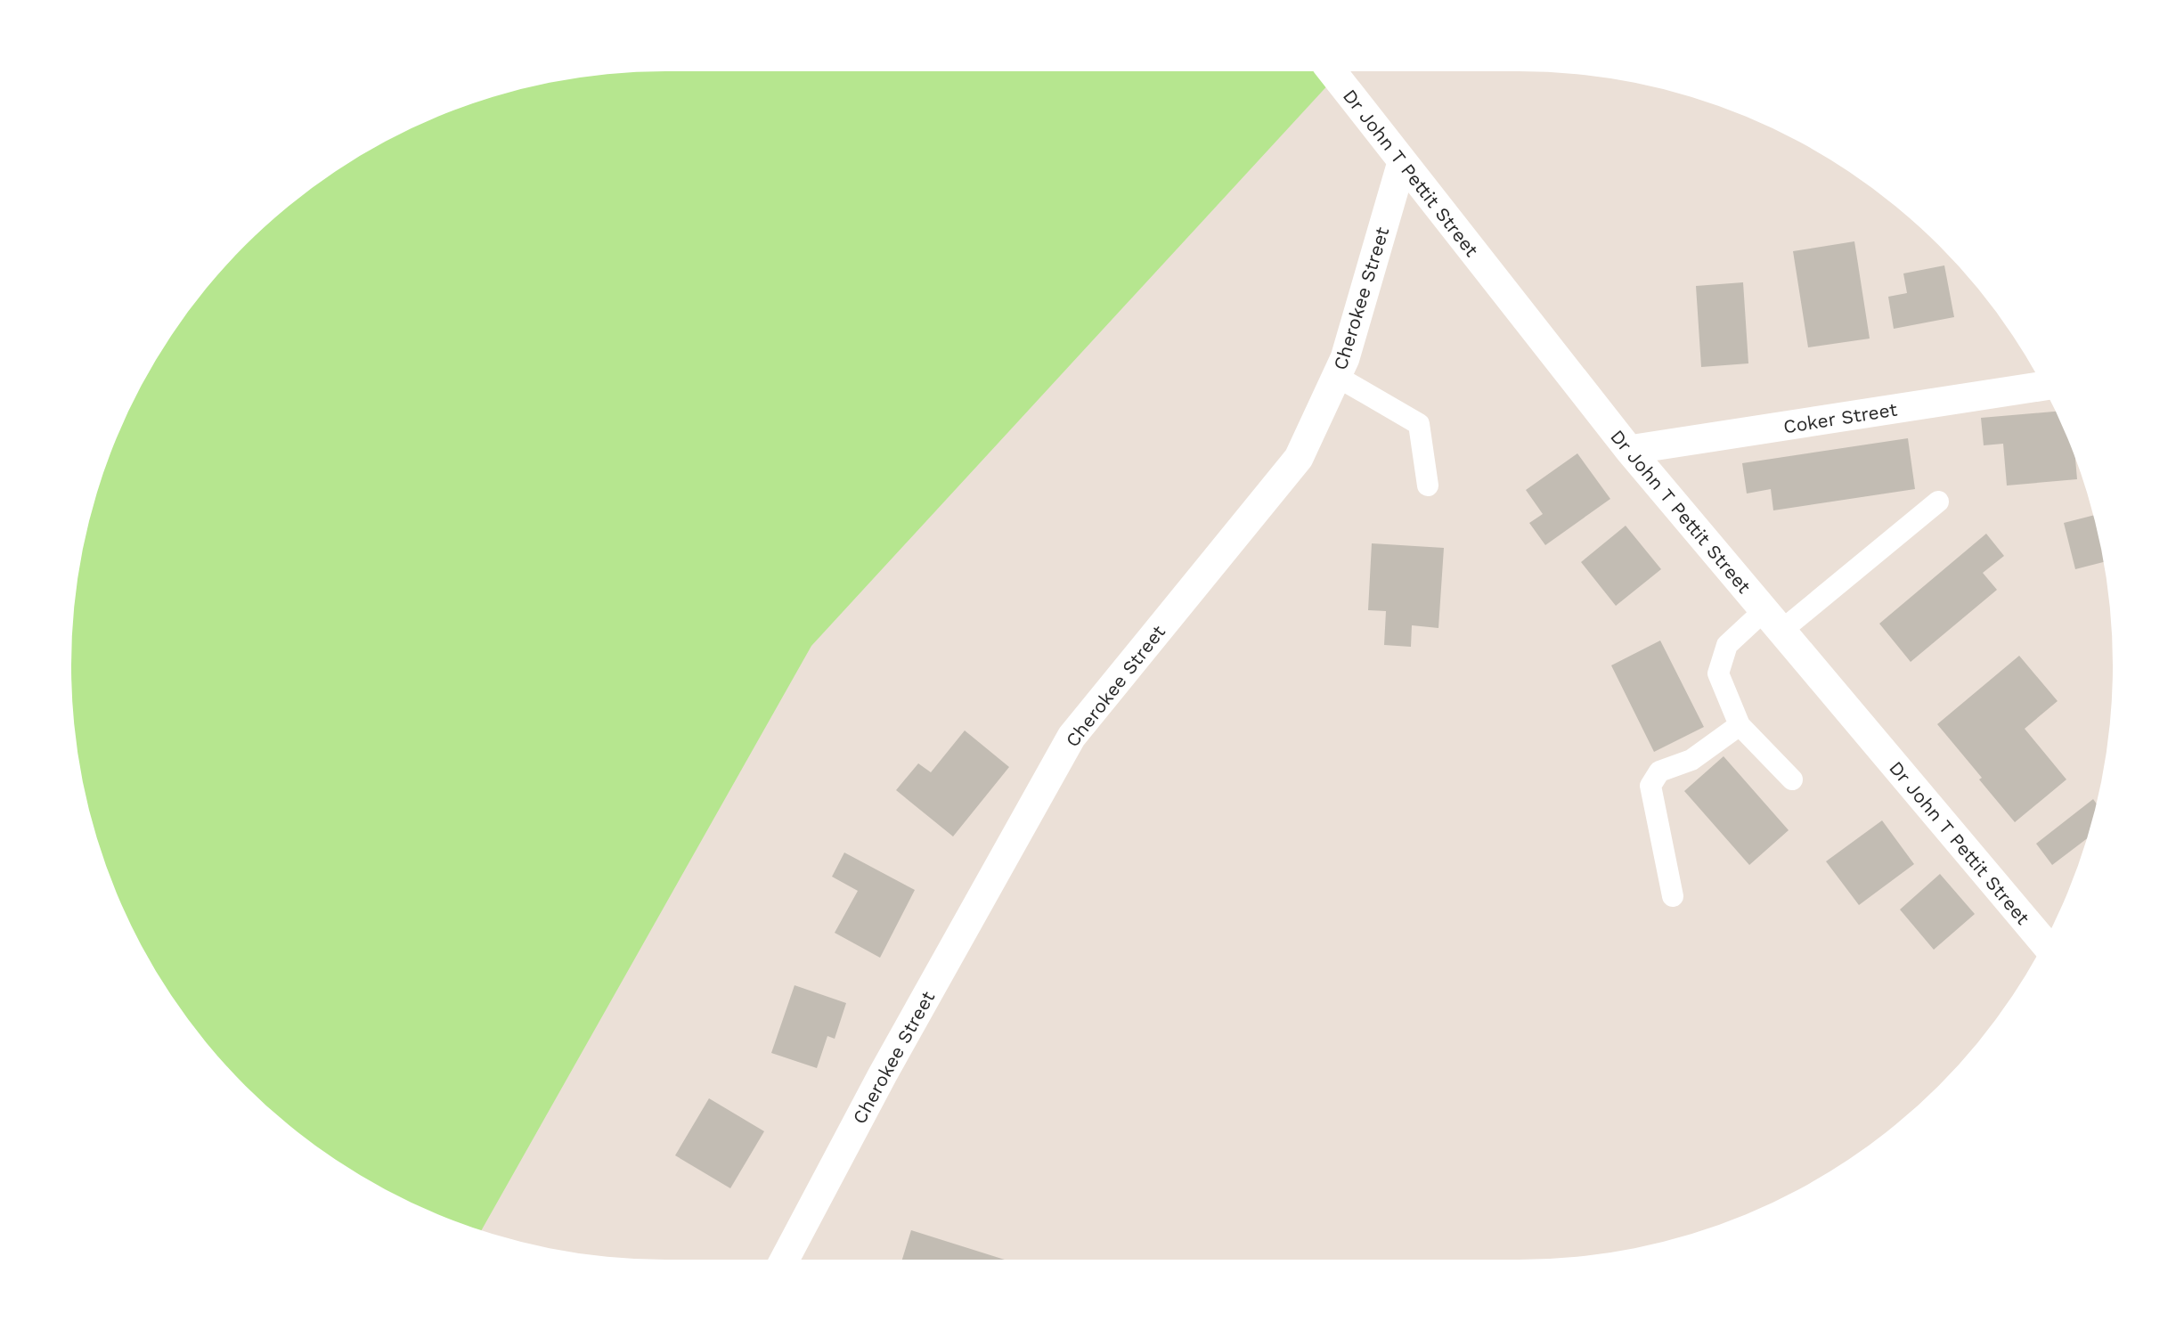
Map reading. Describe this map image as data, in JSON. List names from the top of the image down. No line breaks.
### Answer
{"streets":{"street":["Dr John T Pettit Street","Cherokee Street","Coker Street"]},"crossings":[["Dr John T Pettit Street","Cherokee Street"],["Dr John T Pettit Street","Coker Street"]]}
